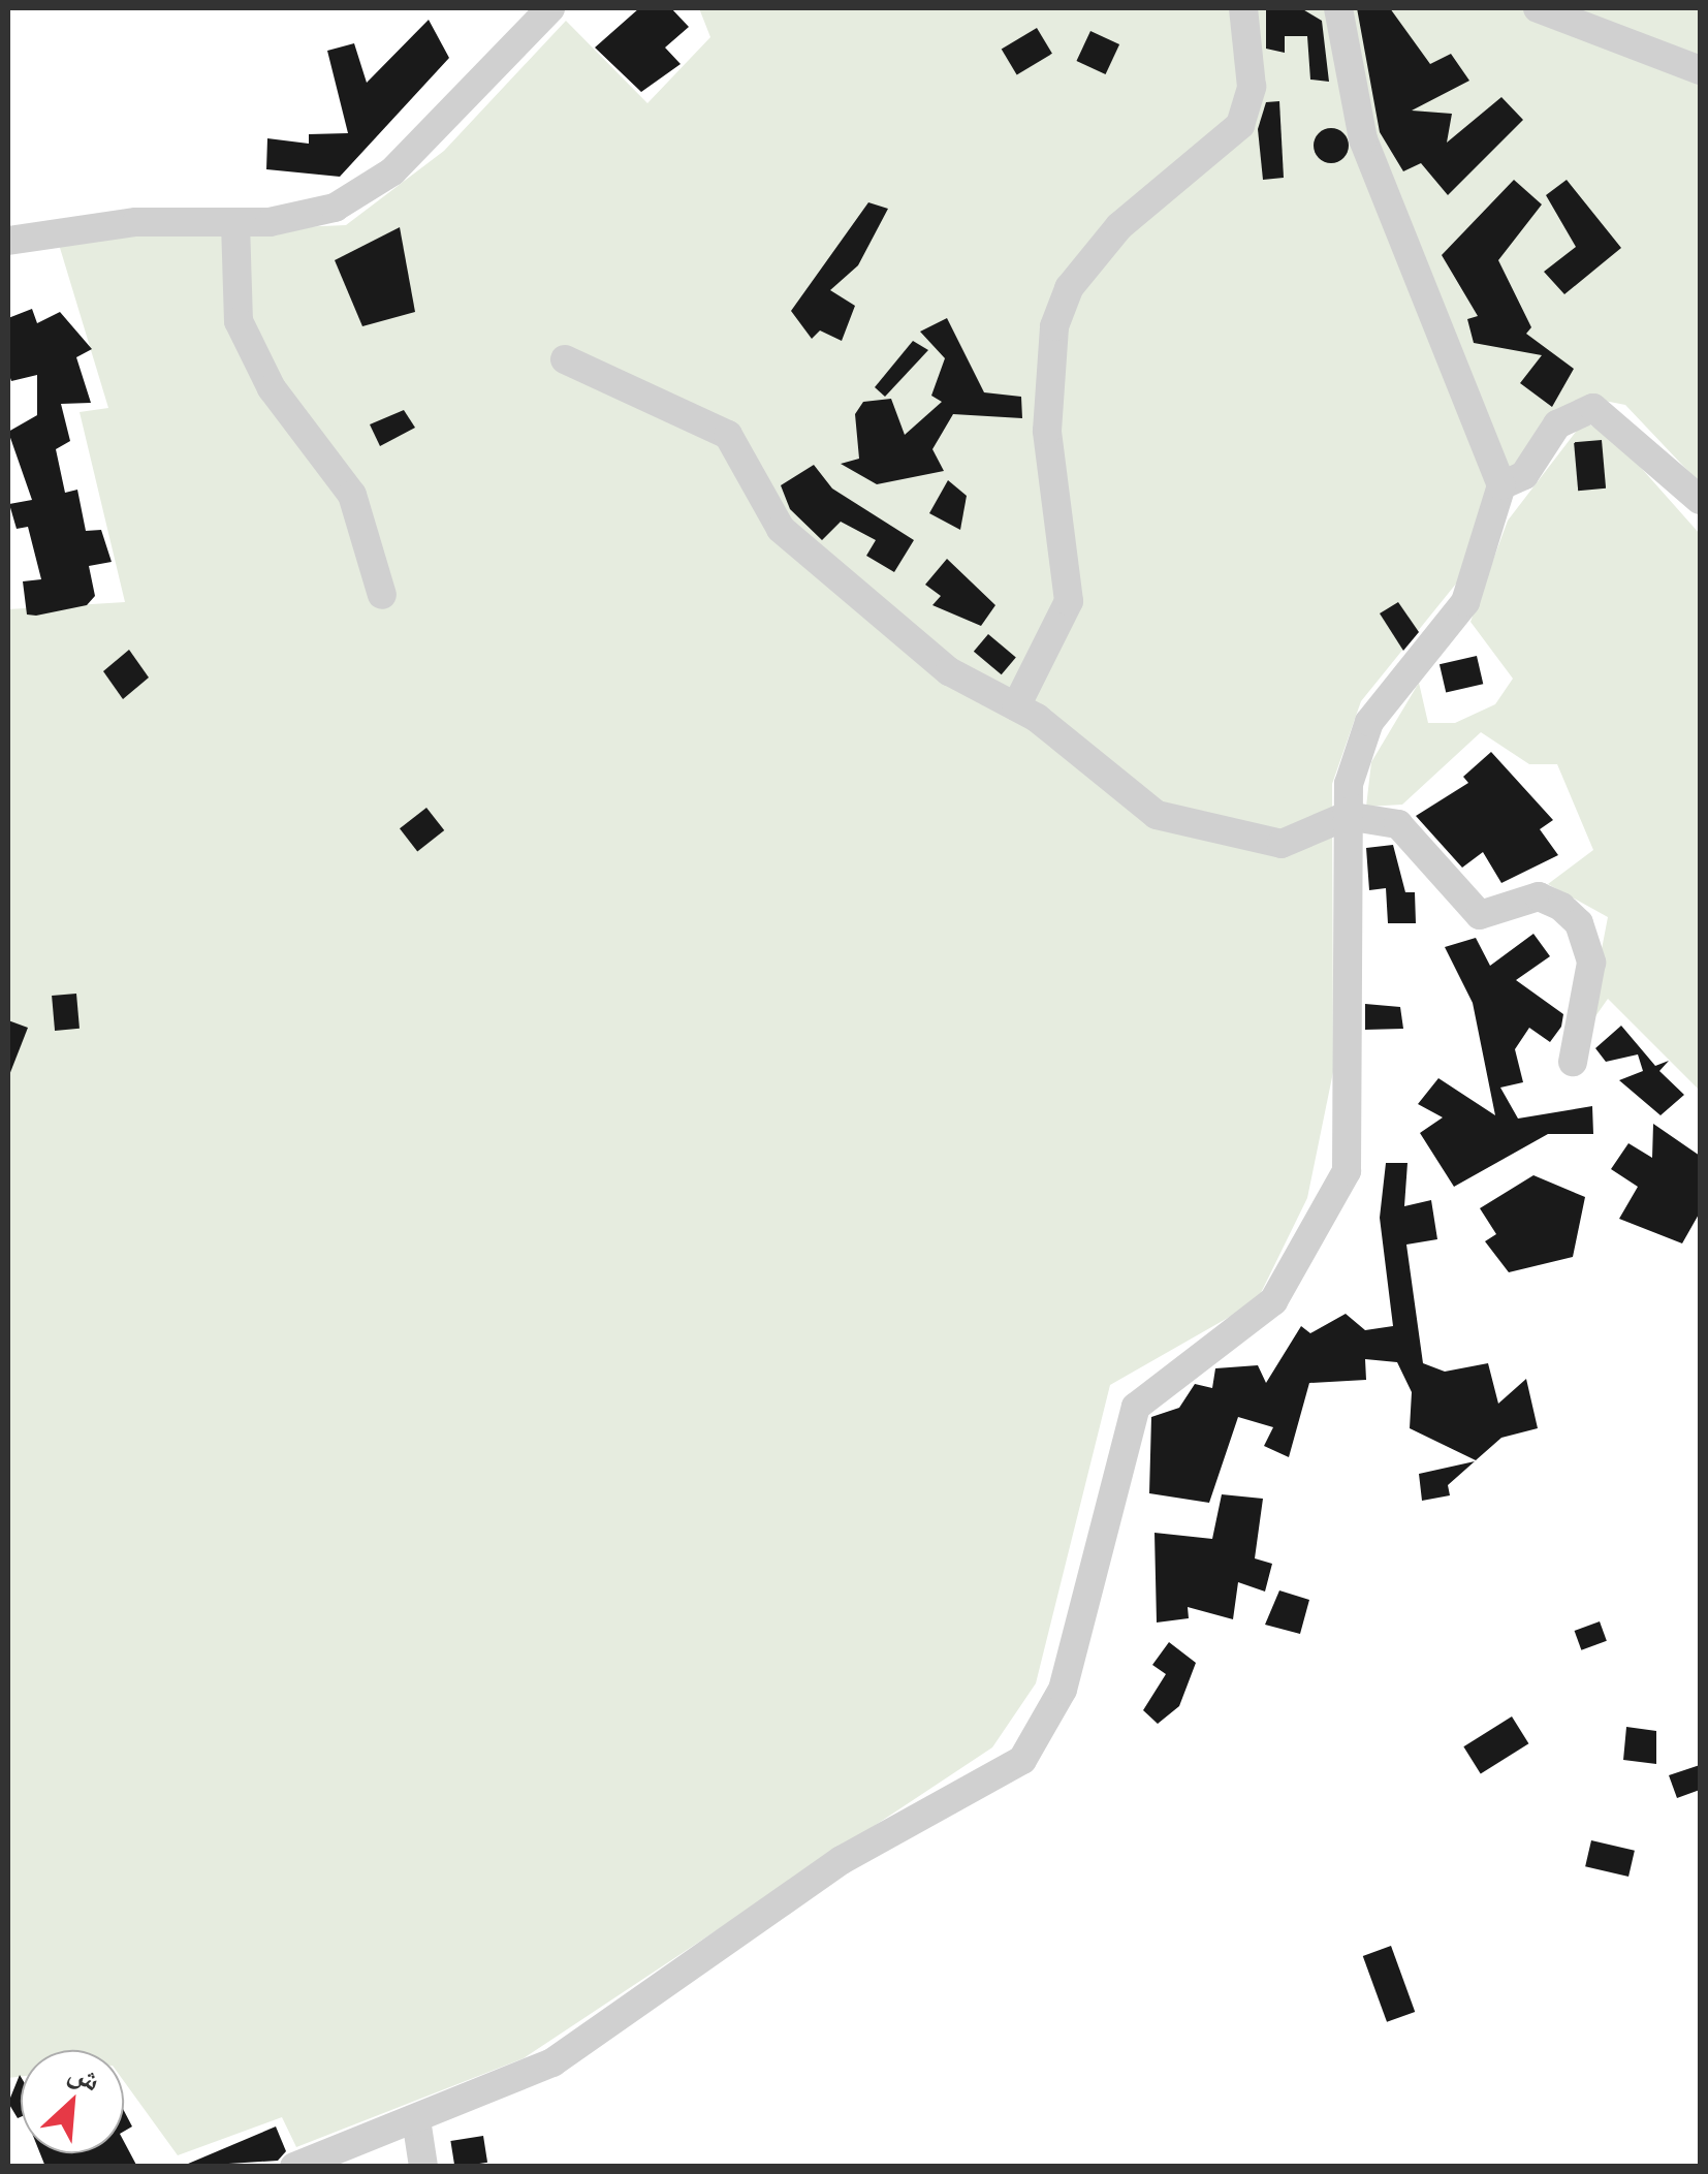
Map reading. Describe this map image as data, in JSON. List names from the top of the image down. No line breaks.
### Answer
{"north":"top right"}
